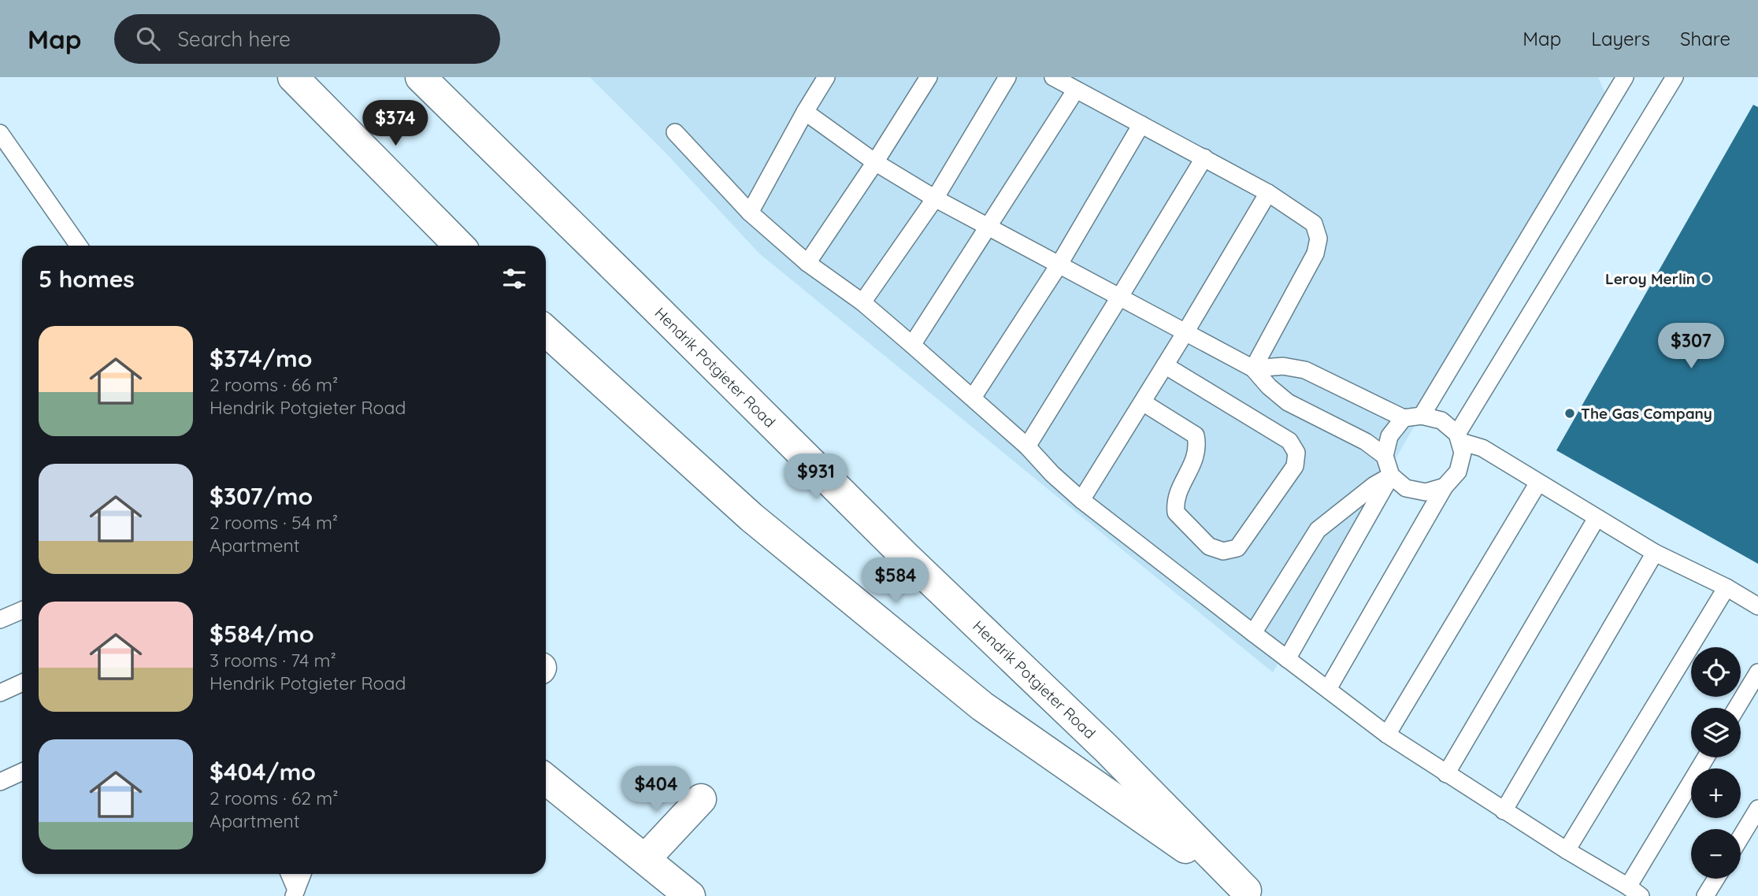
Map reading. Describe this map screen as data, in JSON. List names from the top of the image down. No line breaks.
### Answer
{"streets":{"main road":["Hendrik Potgieter Road"]},"places":["Leroy Merlin","The Gas Company"],"page":{"header":"Map","search":"Search here","nav":["Map","Layers","Share"],"price":["$374","$307","$931","$584","$404"],"heading":"5 homes","list":[{"name":"$374/mo","note":"2 rooms · 66 m² · Hendrik Potgieter Road"},{"name":"$307/mo","note":"2 rooms · 54 m² · Apartment"},{"name":"$584/mo","note":"3 rooms · 74 m² · Hendrik Potgieter Road"},{"name":"$404/mo","note":"2 rooms · 62 m² · Apartment"}],"map_buttons":["+","−"]}}
